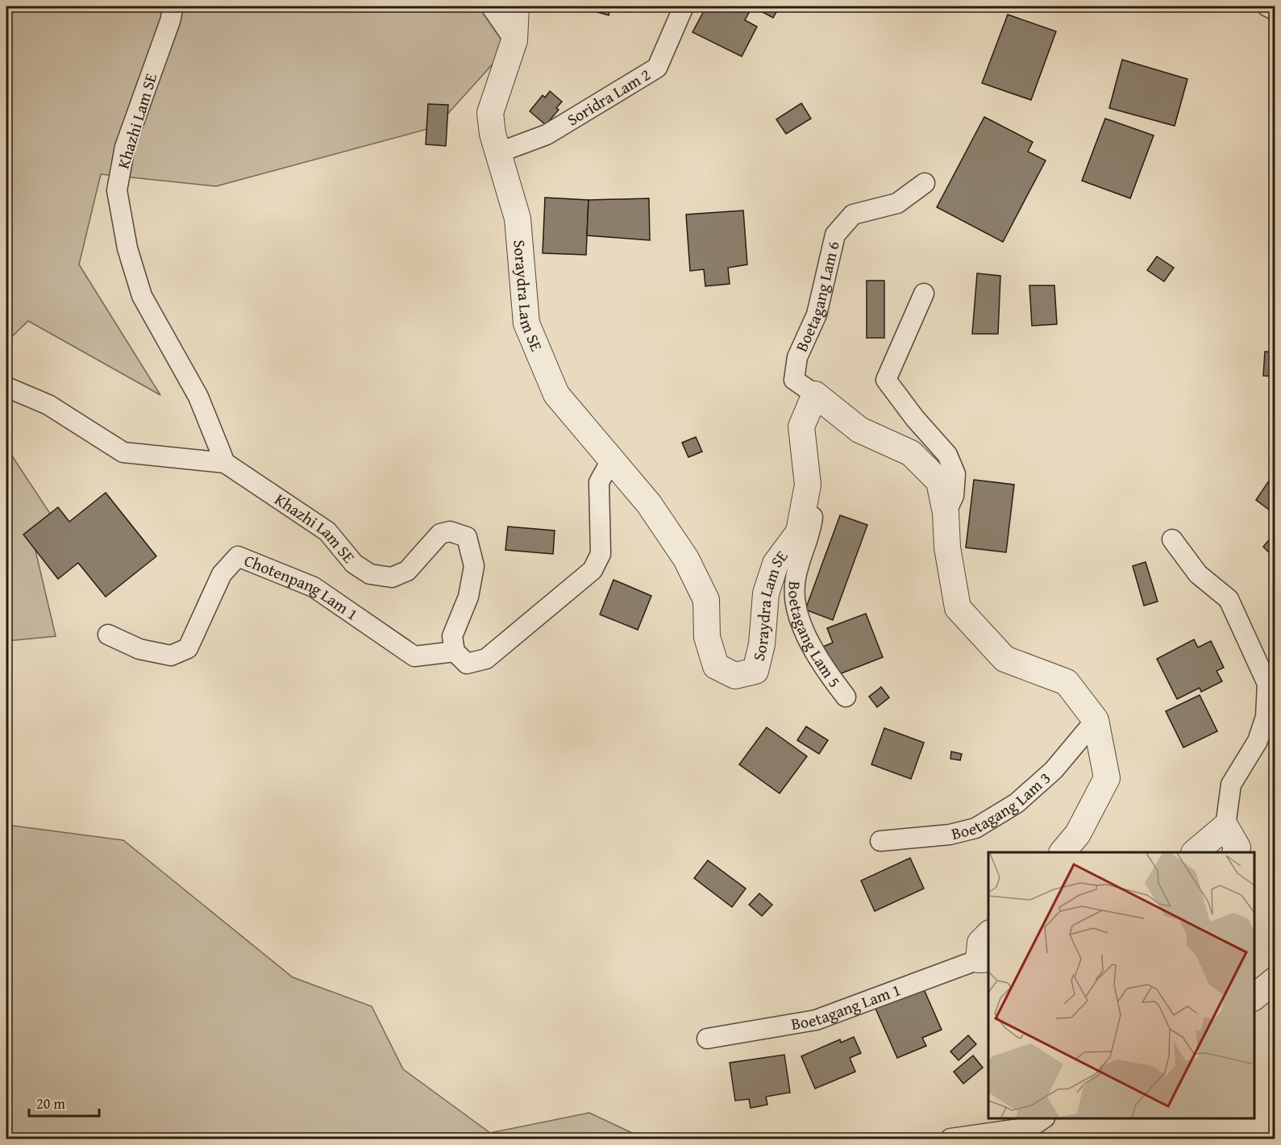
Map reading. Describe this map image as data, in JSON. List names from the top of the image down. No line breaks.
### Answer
{"streets":{"street":["Soridra Lam 2","Khazhi Lam SE","Soraydra Lam SE","Boetagang Lam 6","Chotenpang Lam 1","Boetagang Lam 5","Boetagang Lam 3","Boetagang Lam 1"]},"crossings":[["Soridra Lam 2","Soraydra Lam SE"],["Khazhi Lam SE","Chotenpang Lam 1"],["Soraydra Lam SE","Boetagang Lam 6"],["Soraydra Lam SE","Boetagang Lam 5"]],"scale_bar":"20 m"}
